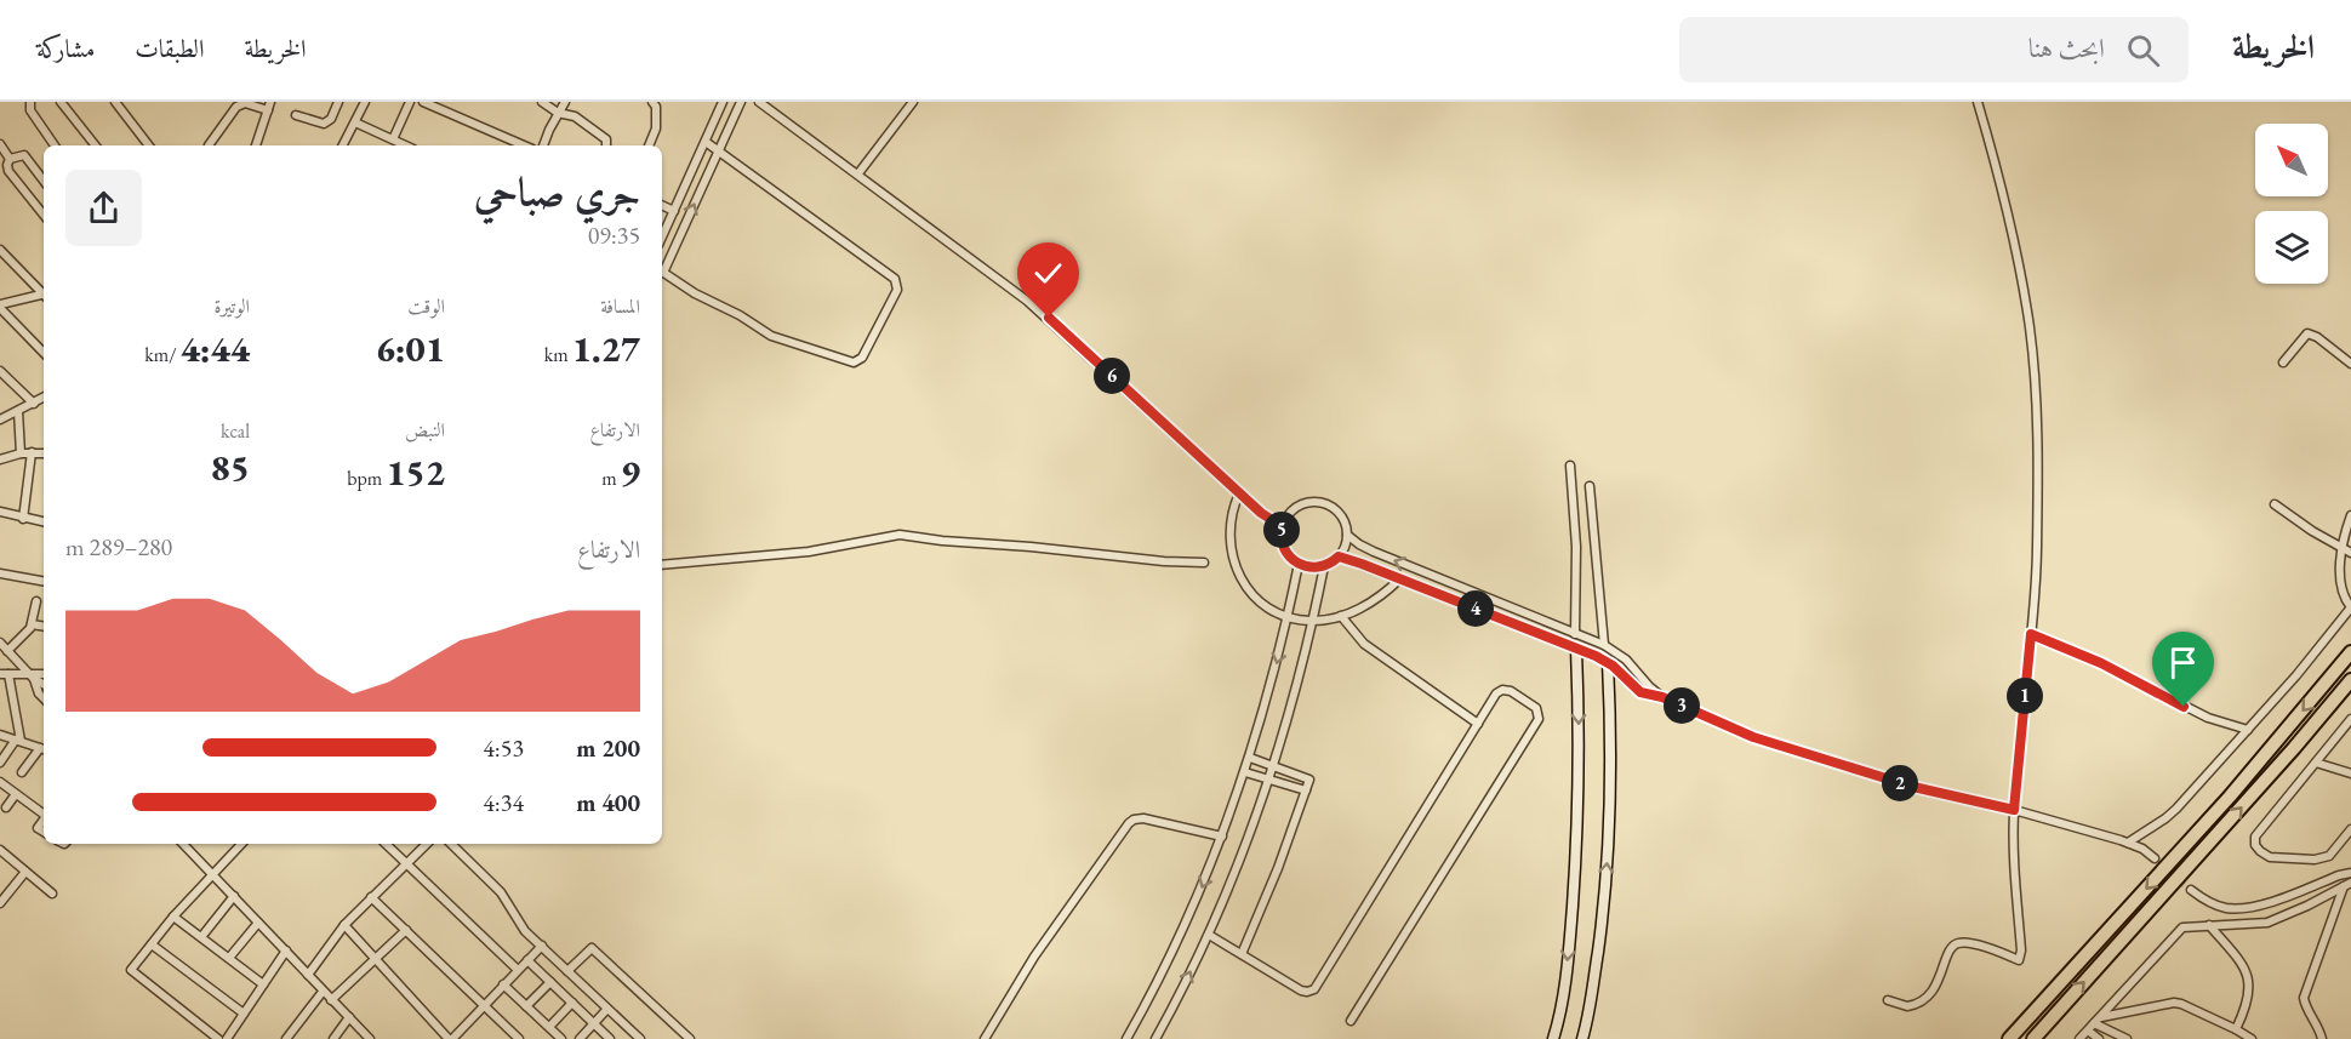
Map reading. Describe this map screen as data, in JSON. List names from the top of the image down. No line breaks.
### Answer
{"north":"top left","page":{"header":"الخريطة","search":"ابحث هنا","nav":["الخريطة","الطبقات","مشاركة"],"heading":["جري صباحي","09:35"],"stats":[["المسافة","1.27 km"],["الوقت","6:01"],["الوتيرة","4:44 /km"],["الارتفاع","9 m"],["النبض","152 bpm"],["kcal","85"]],"pins":["6","5","4","1","3","2"],"chart":["الارتفاع","280–289 m"],"list":[{"name":"200 m","note":"4:53"},{"name":"400 m","note":"4:34"}]}}
